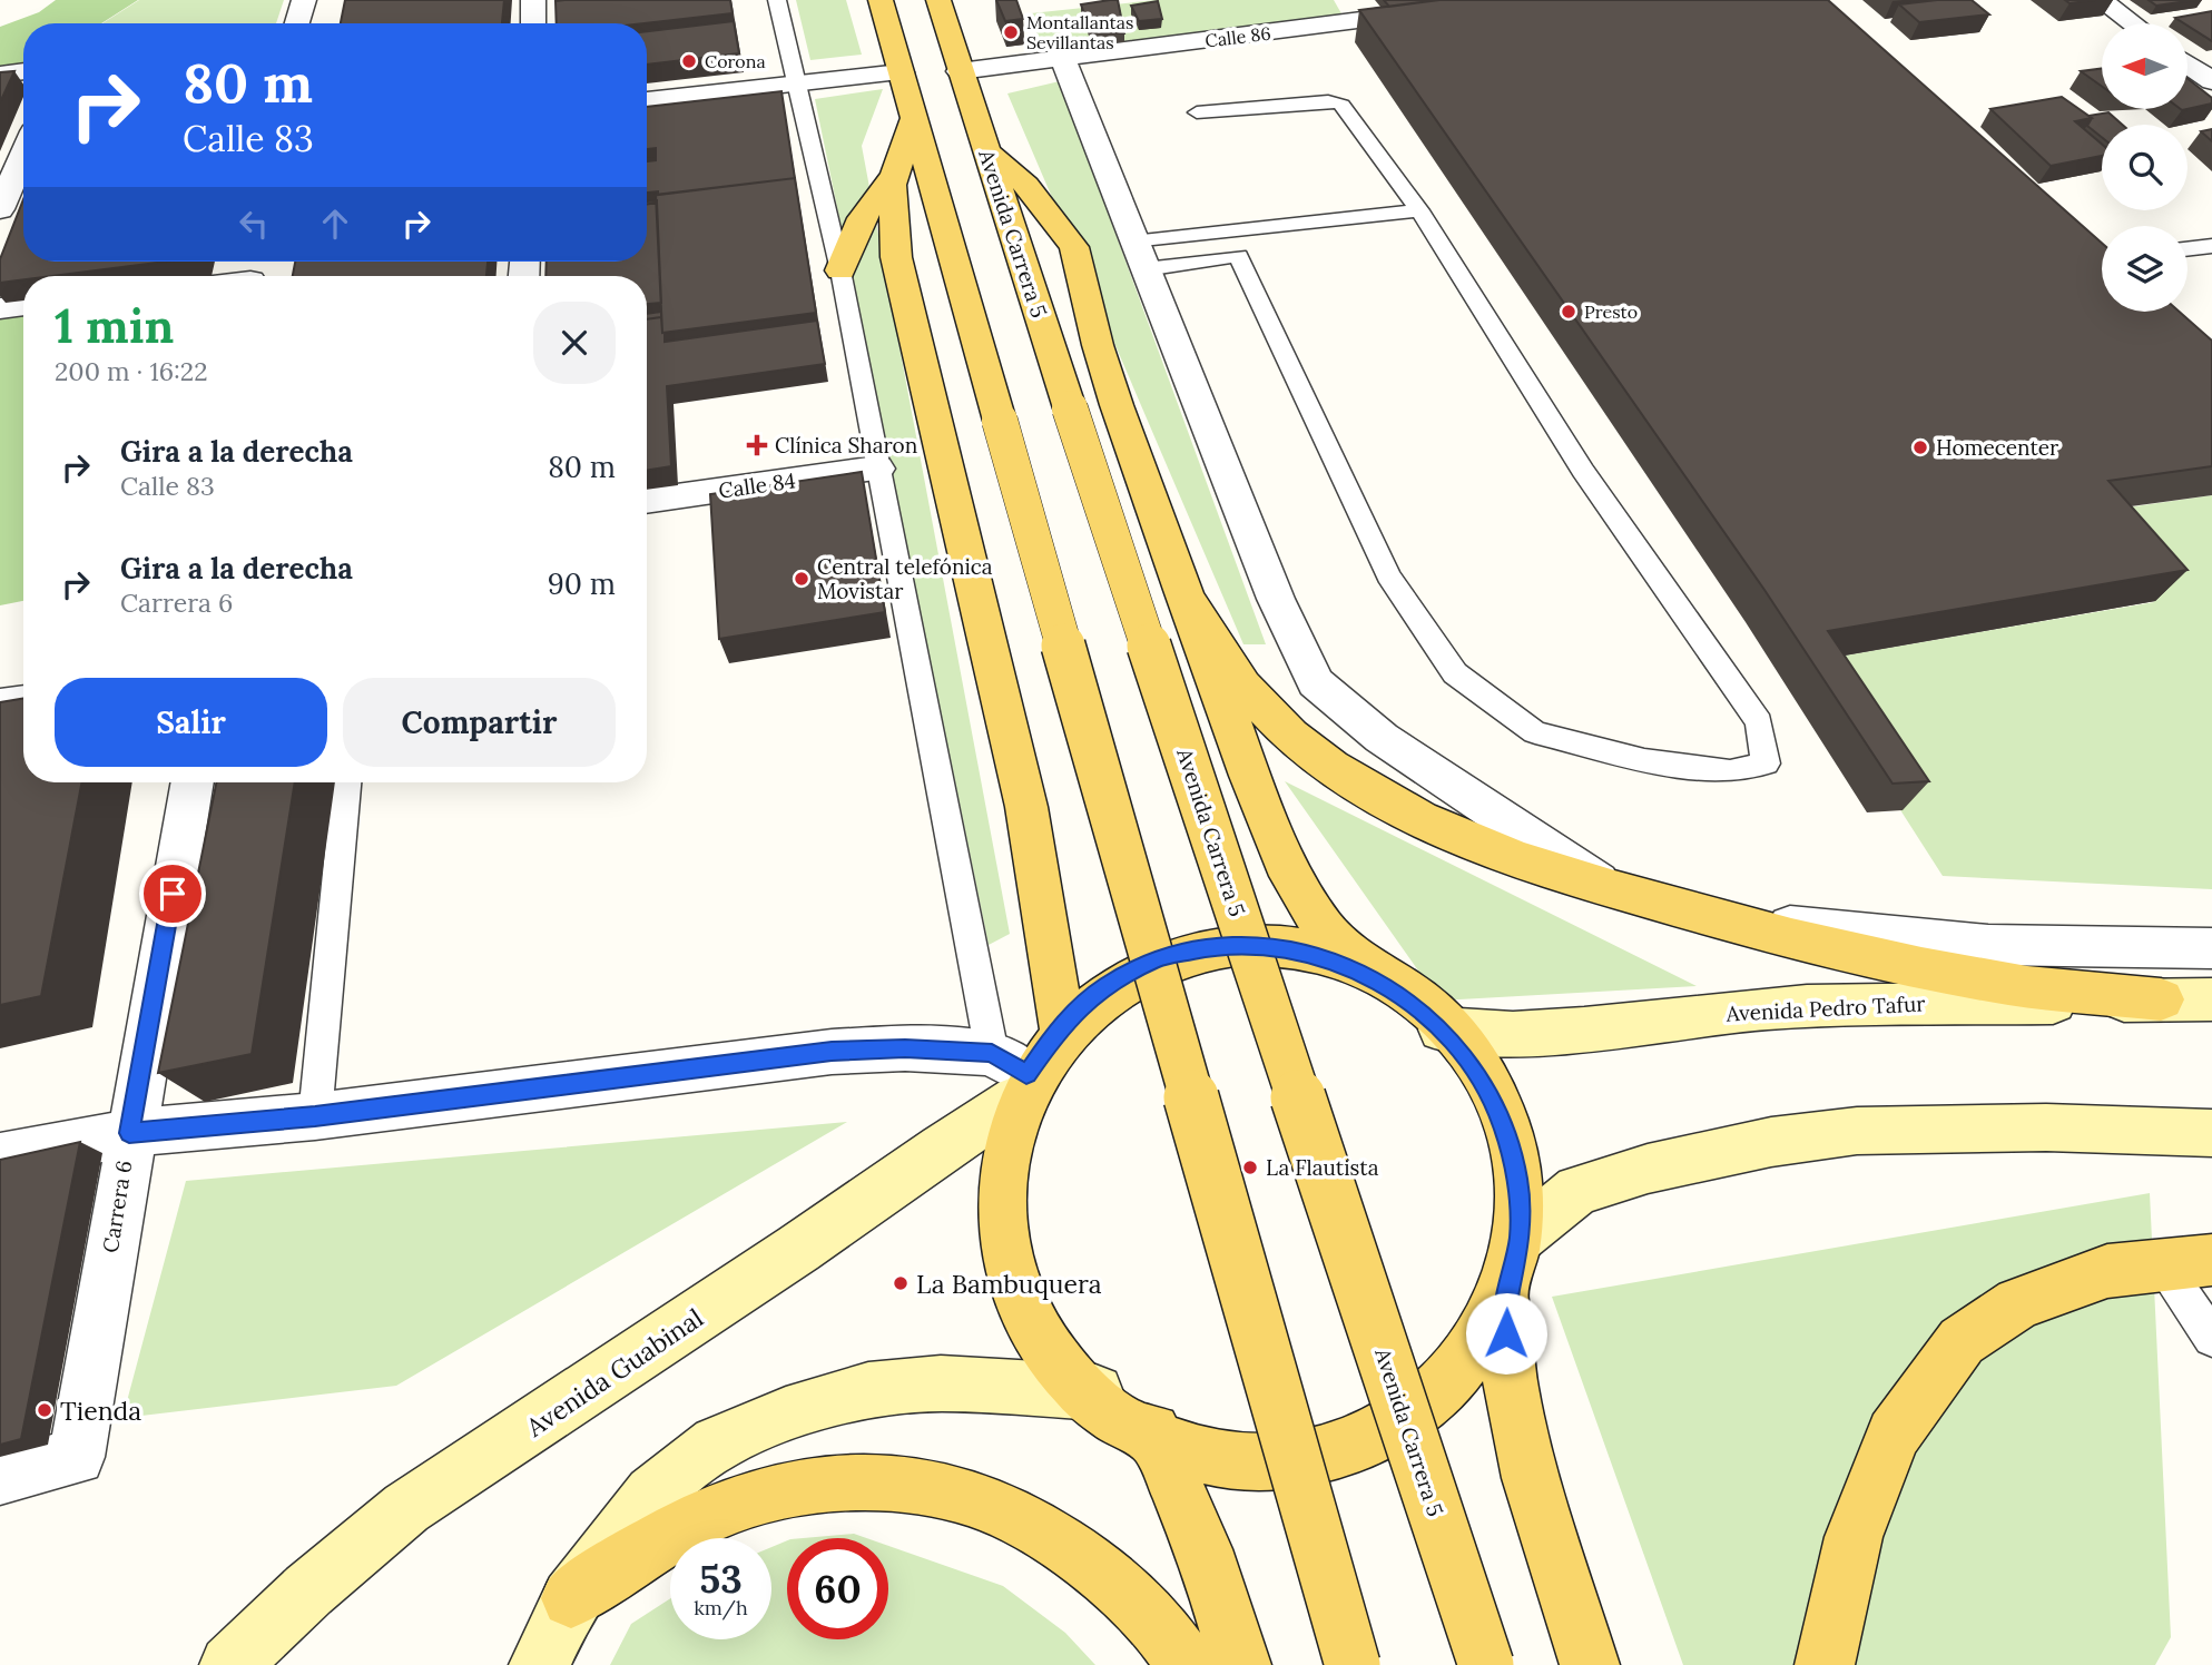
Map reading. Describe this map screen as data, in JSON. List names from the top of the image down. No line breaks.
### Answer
{"streets":{"main road":["Avenida Carrera 5","Avenida Pedro Tafur","Avenida Guabinal"],"street":["Calle 86","Calle 84","Carrera 6"]},"crossings":[["Calle 86","Avenida Carrera 5"]],"places":{"other":["Montallantas Sevillantas","Corona","Presto","Homecenter","Central telefónica Movistar","La Flautista","La Bambuquera","Tienda"],"health":["Clínica Sharon"]},"north":"left","page":{"turn":["80 m","Calle 83"],"heading":["1 min","200 m · 16:22"],"list":[{"name":"Gira a la derecha","note":"Calle 83","value":"80 m"},{"name":"Gira a la derecha","note":"Carrera 6","value":"90 m"}],"buttons":["Salir","Compartir"],"speed":"53 km/h","limit":"60"}}
